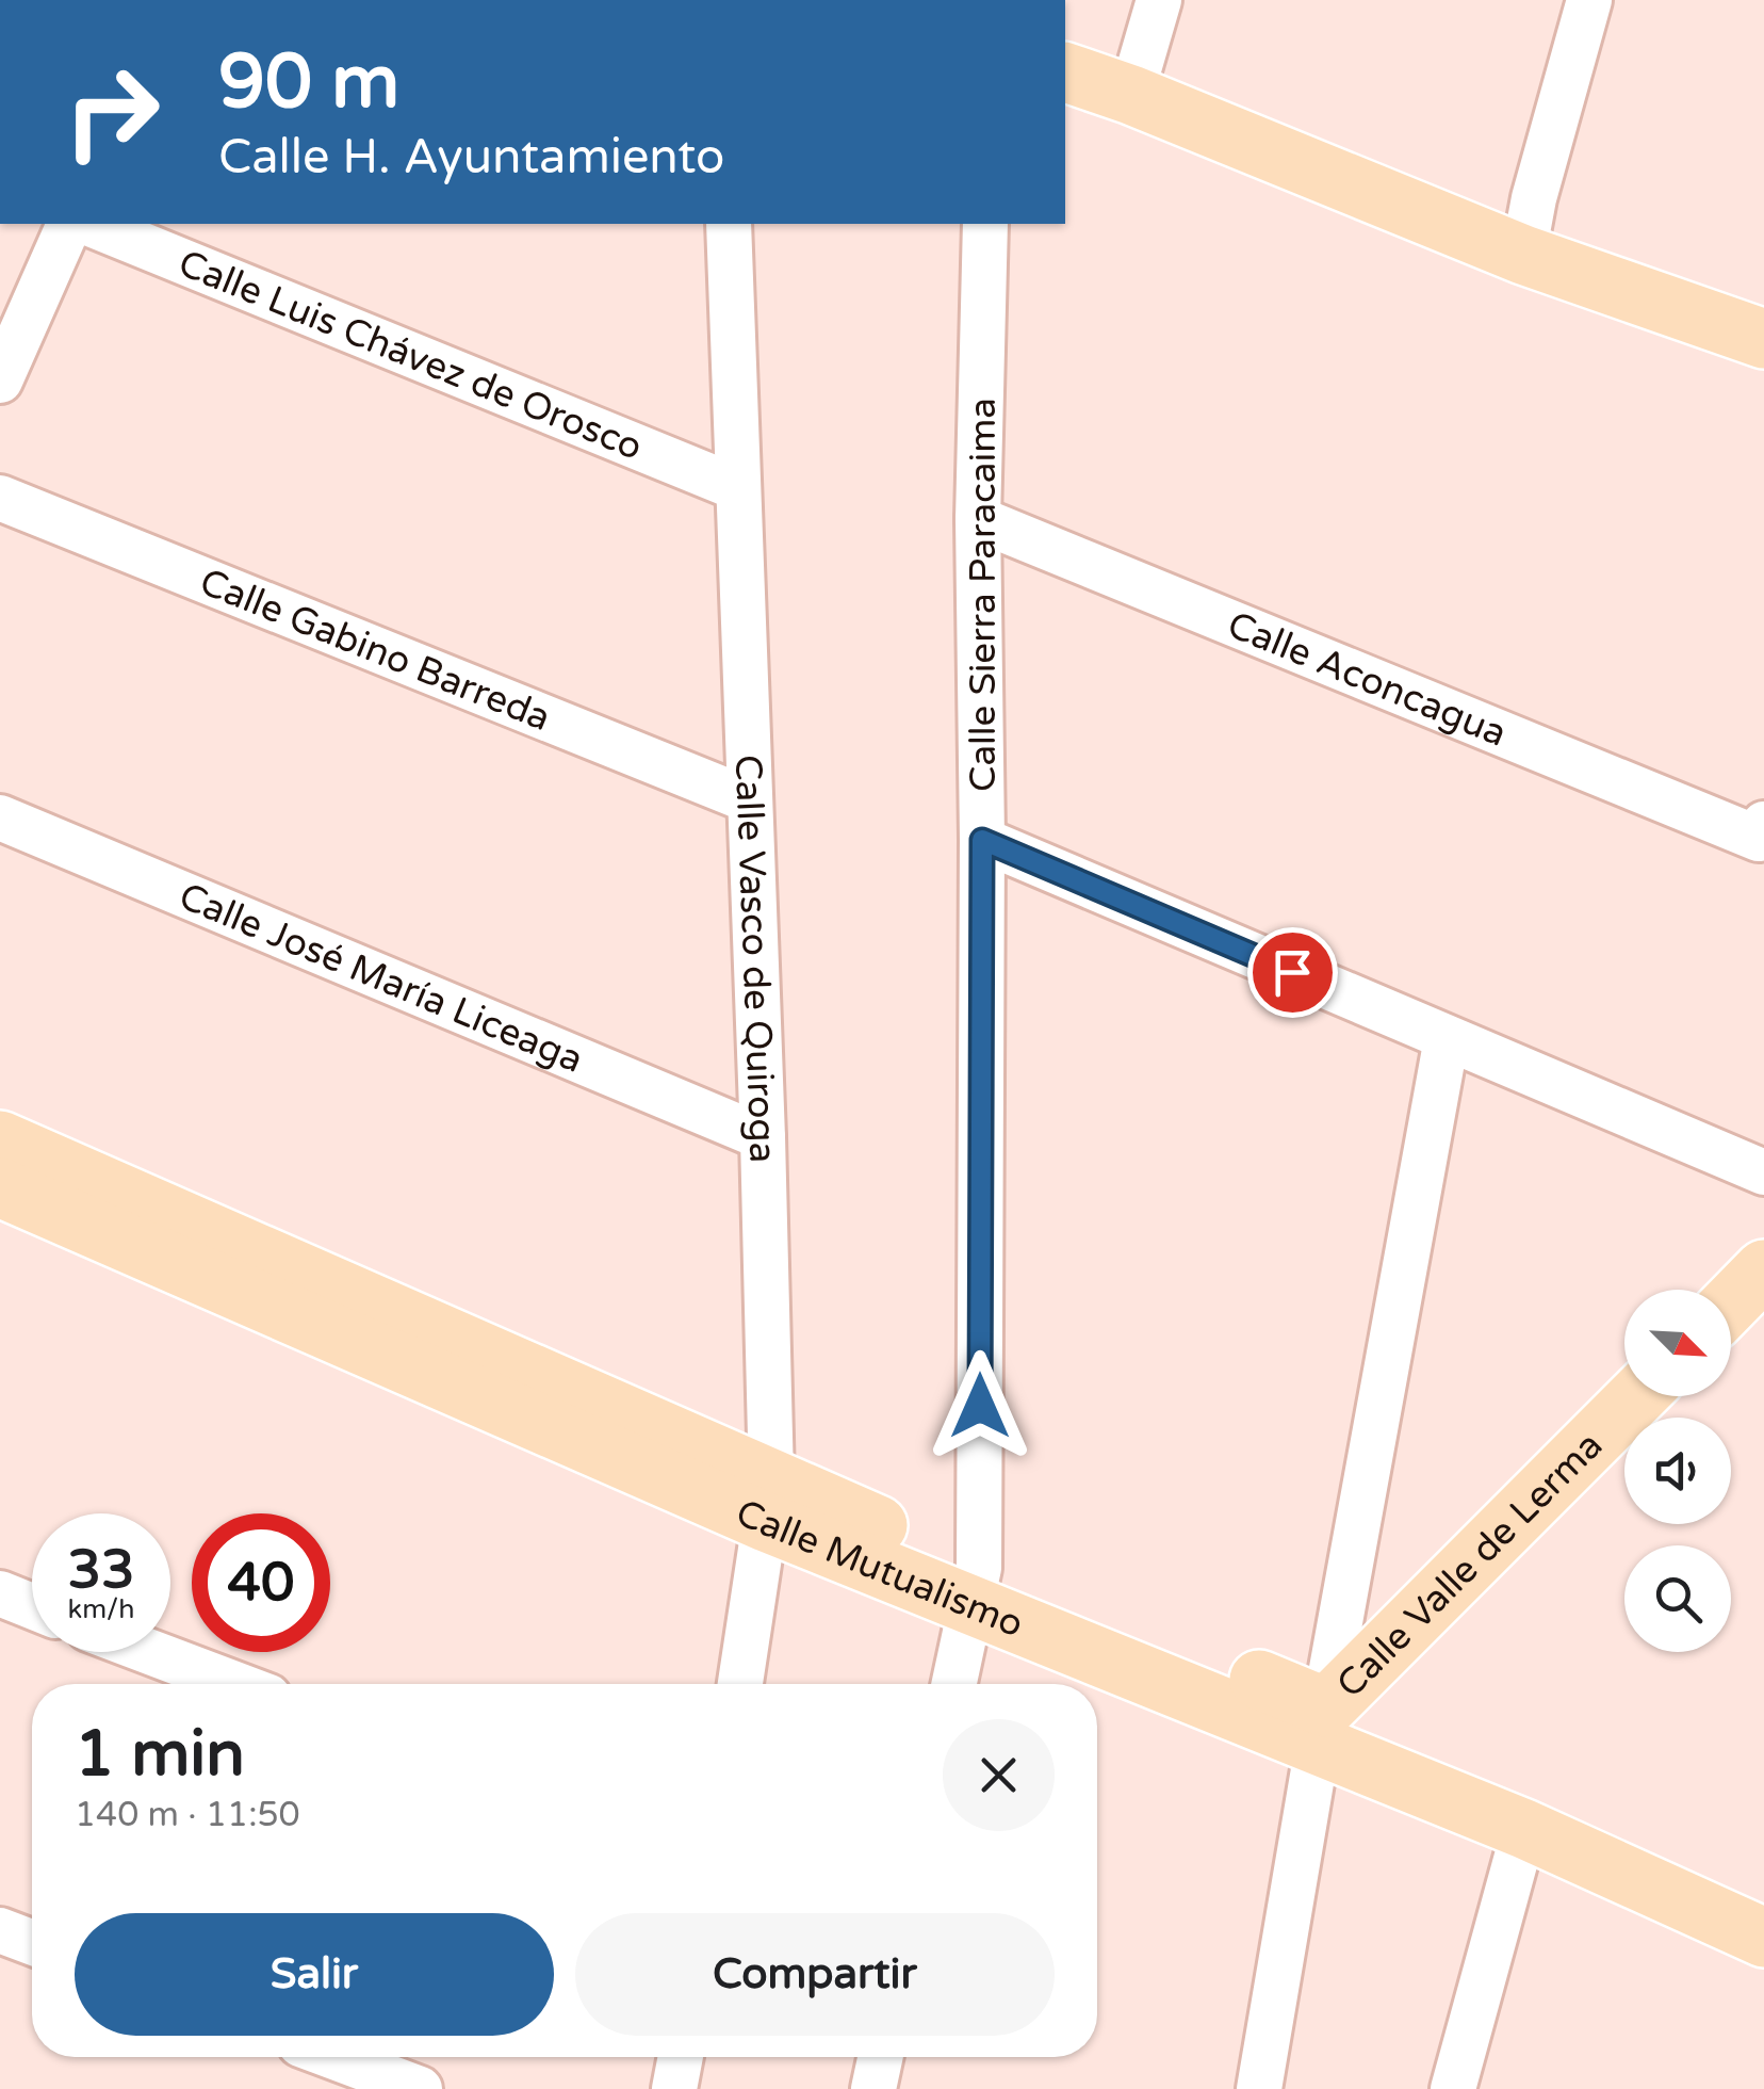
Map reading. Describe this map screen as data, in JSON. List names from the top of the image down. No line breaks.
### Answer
{"streets":{"main road":["Calle Valle de Lerma","Calle Mutualismo"],"street":["Calle Luis Chávez de Orosco","Calle Sierra Paracaima","Calle Gabino Barreda","Calle Aconcagua","Calle Vasco de Quiroga","Calle José María Liceaga"]},"crossings":[["Calle Luis Chávez de Orosco","Calle Vasco de Quiroga"],["Calle Sierra Paracaima","Calle Aconcagua"],["Calle Sierra Paracaima","Calle Mutualismo"],["Calle Gabino Barreda","Calle Vasco de Quiroga"],["Calle Vasco de Quiroga","Calle José María Liceaga"],["Calle Vasco de Quiroga","Calle Mutualismo"],["Calle Valle de Lerma","Calle Mutualismo"]],"north":"bottom right","page":{"turn":["90 m","Calle H. Ayuntamiento"],"speed":"33 km/h","limit":"40","heading":["1 min","140 m · 11:50"],"buttons":["Salir","Compartir"]}}
